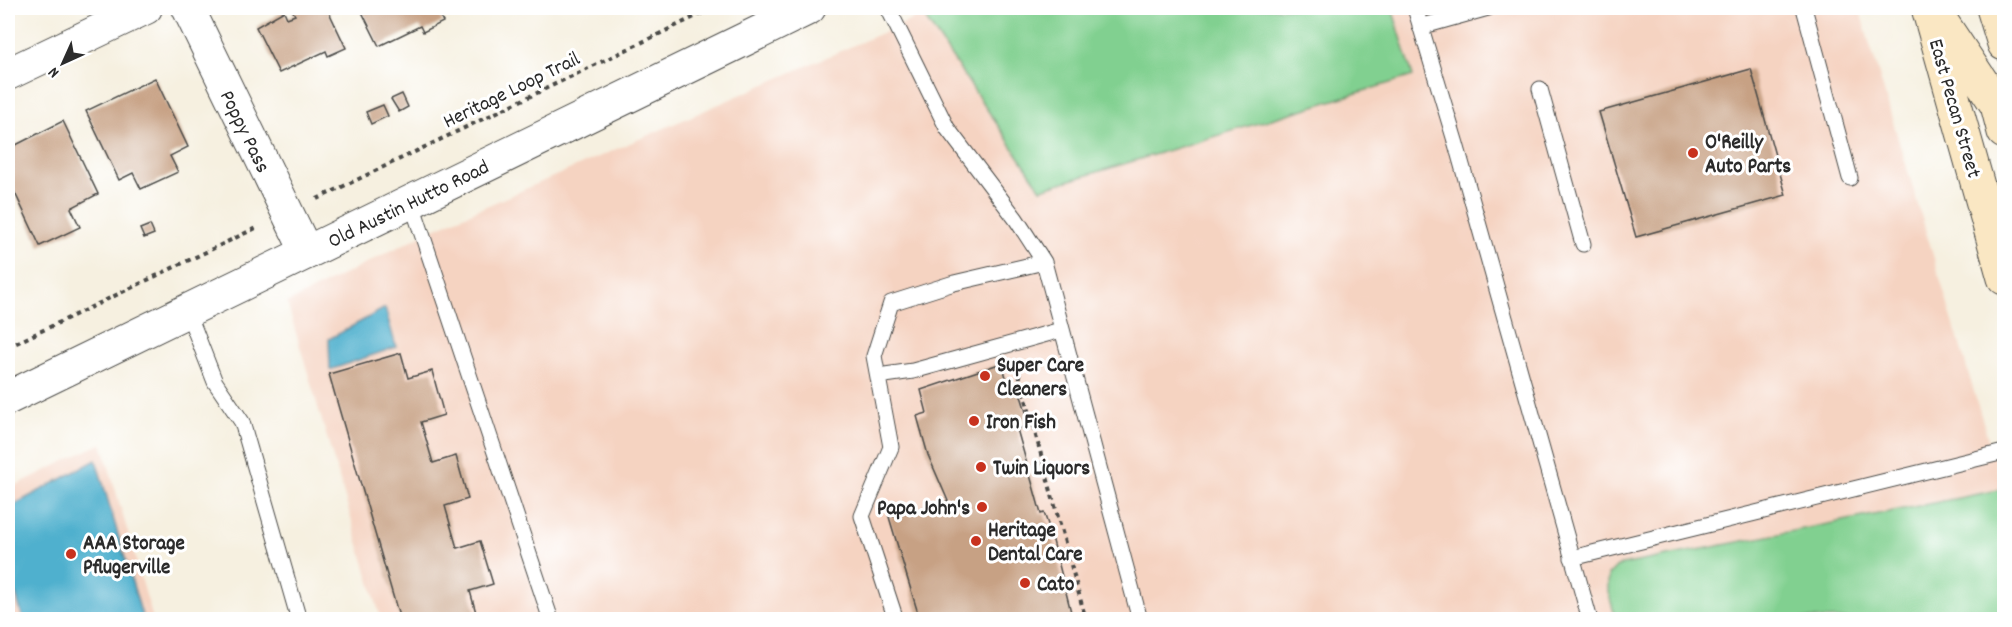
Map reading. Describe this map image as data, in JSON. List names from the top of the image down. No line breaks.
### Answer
{"streets":{"main road":["East Pecan Street"],"street":["Poppy Pass","Old Austin Hutto Road"],"path":["Heritage Loop Trail"]},"crossings":[["Poppy Pass","Old Austin Hutto Road"]],"places":["O'Reilly Auto Parts","Super Care Cleaners","Iron Fish","Twin Liquors","Papa John's","Heritage Dental Care","AAA Storage Pflugerville","Cato"],"north":"bottom left"}
